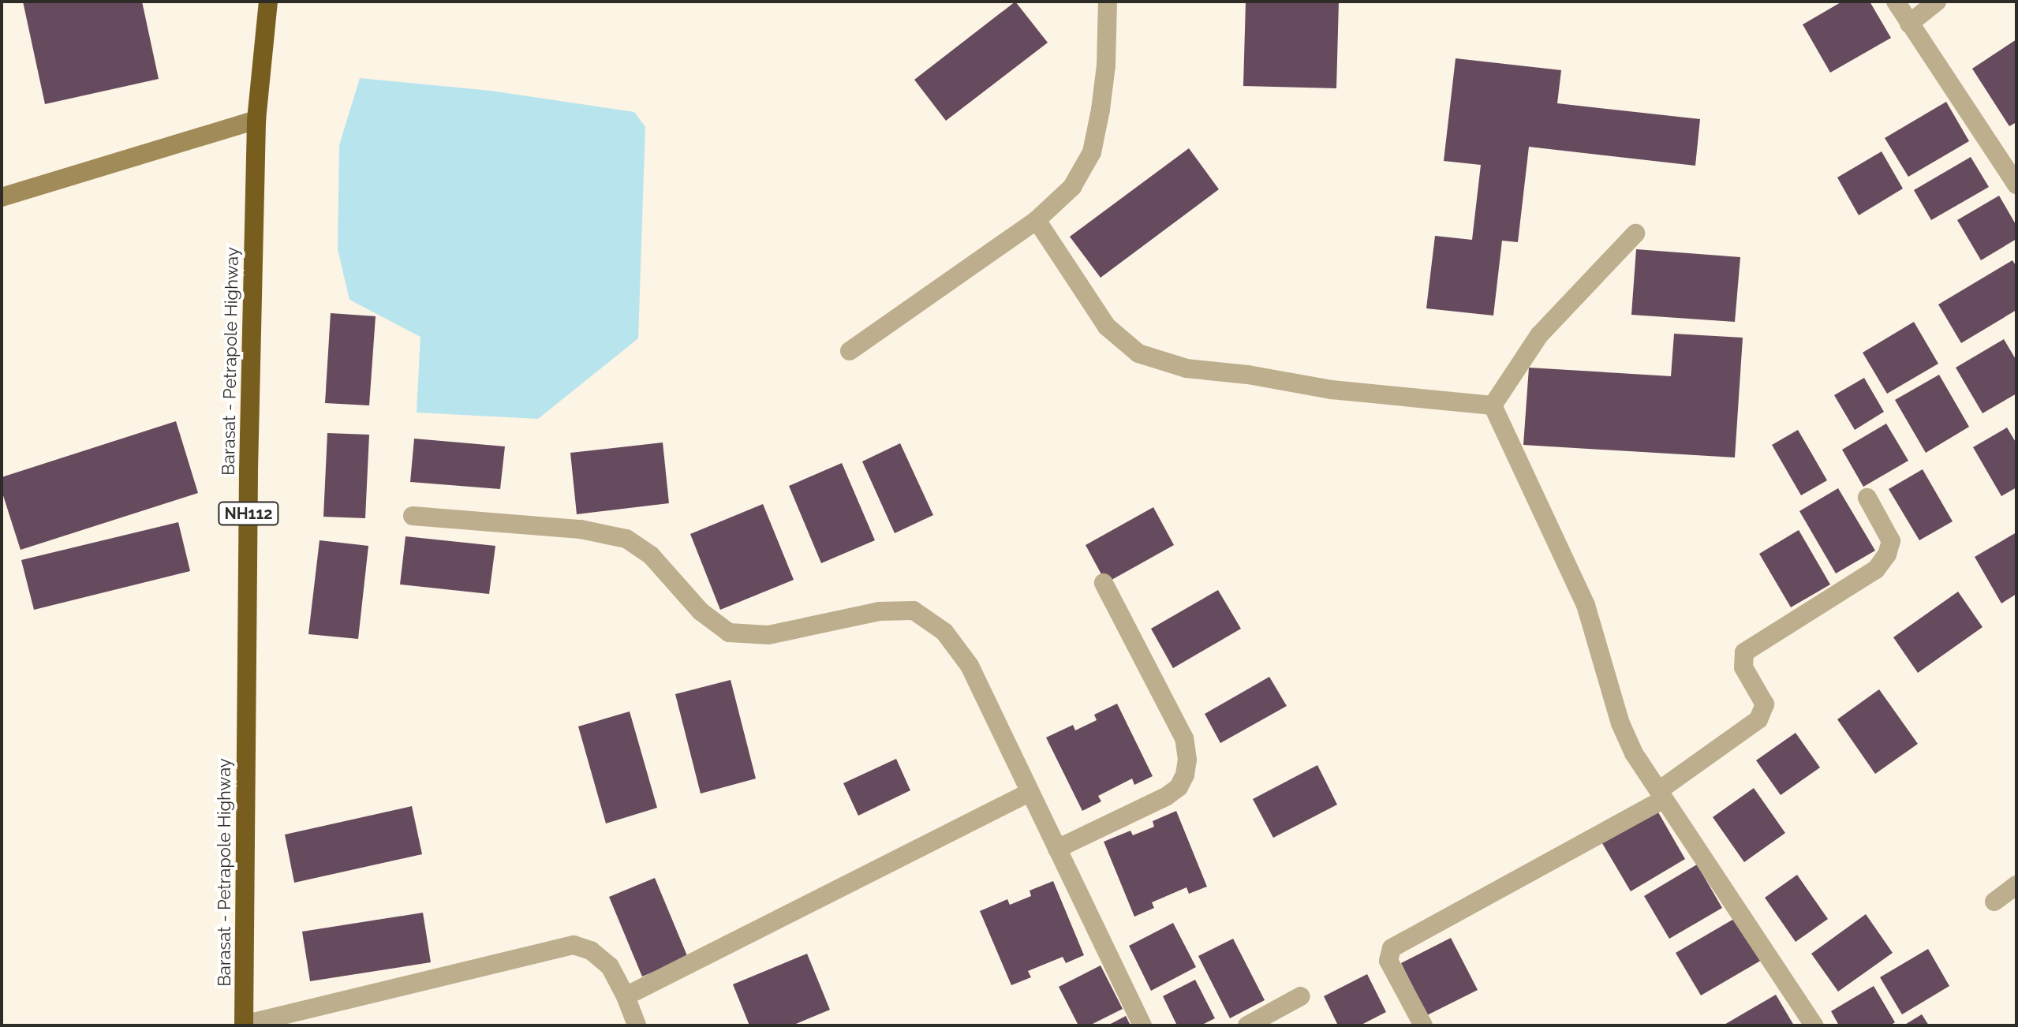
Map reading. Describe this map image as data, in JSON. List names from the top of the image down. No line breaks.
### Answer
{"streets":{"highway":["Barasat - Petrapole Highway","NH112"]}}
